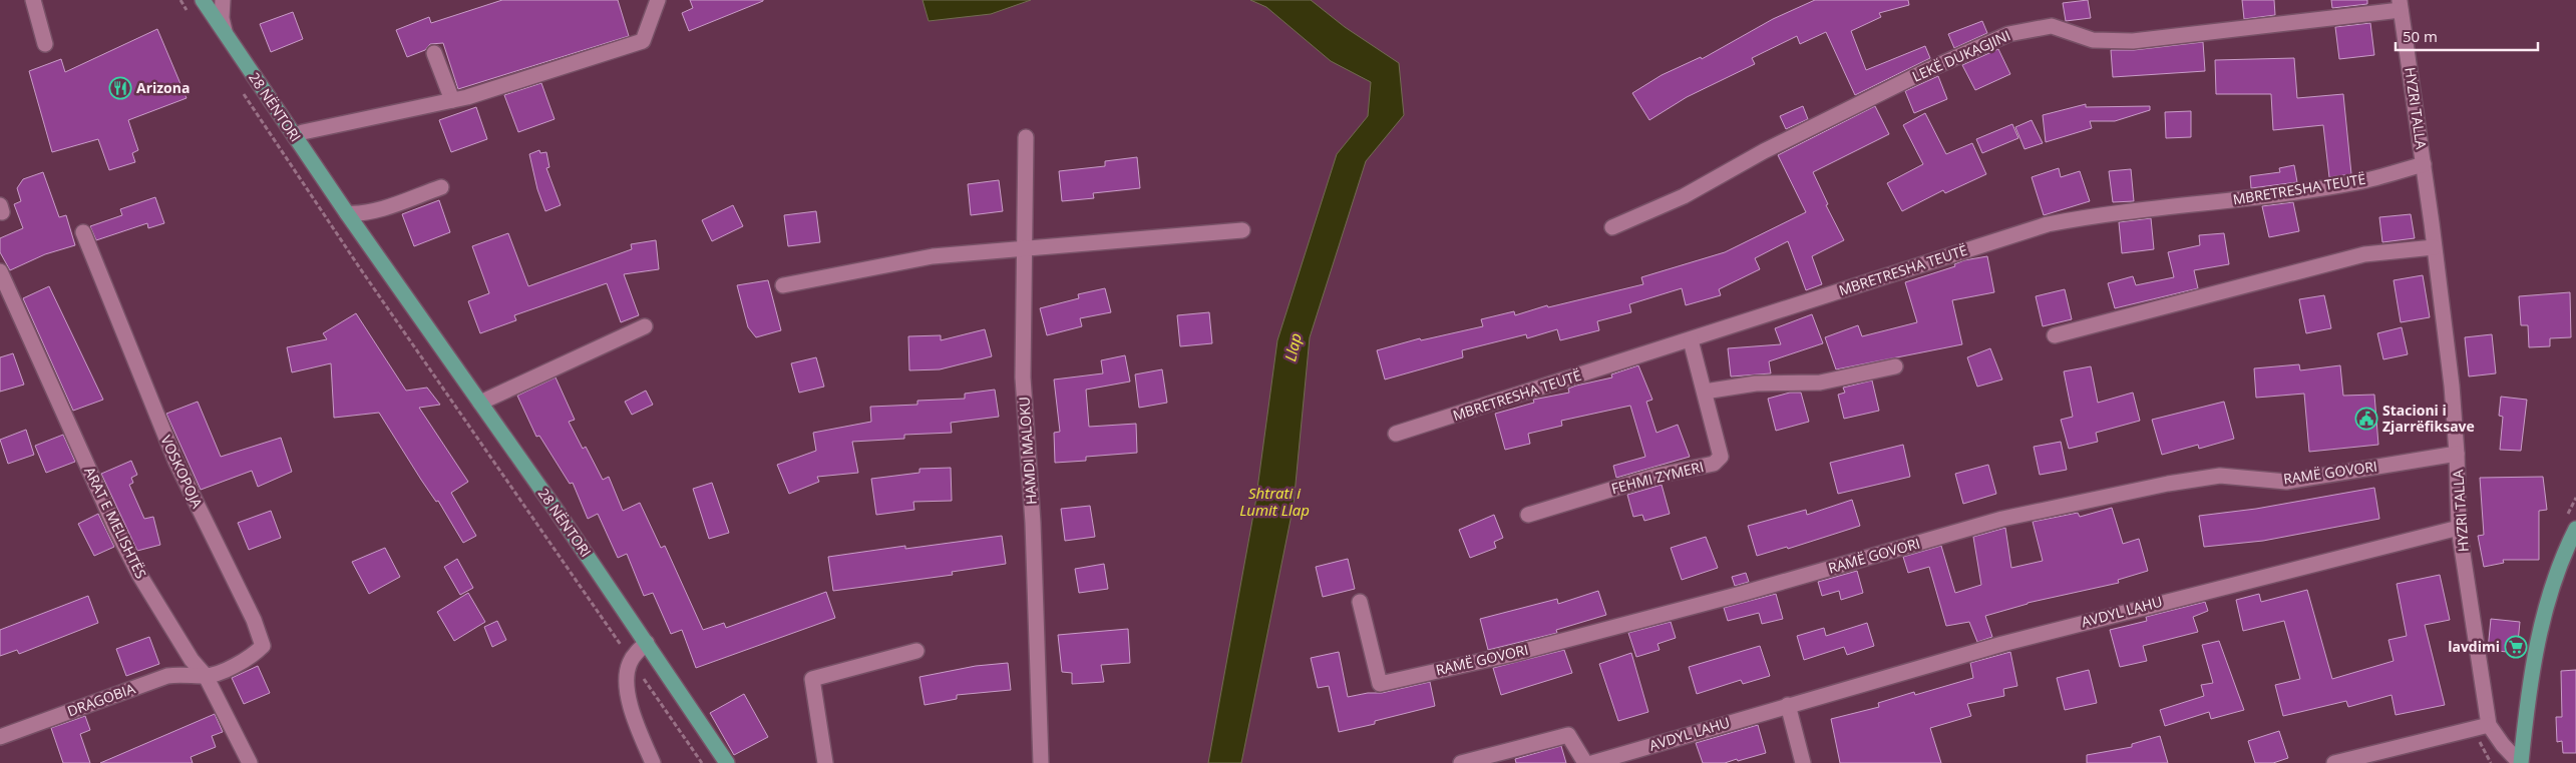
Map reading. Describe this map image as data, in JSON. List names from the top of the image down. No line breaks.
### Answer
{"streets":{"main road":["28 NËNTORI"],"street":["LEKË DUKAGJINI","HYZRI TALLA","MBRETRESHA TEUTË","HAMDI MALOKU","VOSKOPOJA","RAMË GOVORI","FEHMI ZYMERI","ARAT E MELISHTËS","AVDYL LAHU","DRAGOBIA"]},"crossings":[["LEKË DUKAGJINI","HYZRI TALLA"],["HYZRI TALLA","MBRETRESHA TEUTË"],["HYZRI TALLA","RAMË GOVORI"],["HYZRI TALLA","AVDYL LAHU"],["MBRETRESHA TEUTË","FEHMI ZYMERI"],["VOSKOPOJA","ARAT E MELISHTËS"],["VOSKOPOJA","DRAGOBIA"],["ARAT E MELISHTËS","DRAGOBIA"]],"water":["Llap","Shtrati i Lumit Llap"],"places":{"restaurant":["Arizona"],"public building":["Stacioni i Zjarrëfiksave"],"supermarket":["lavdimi"]},"scale_bar":"50 m"}
